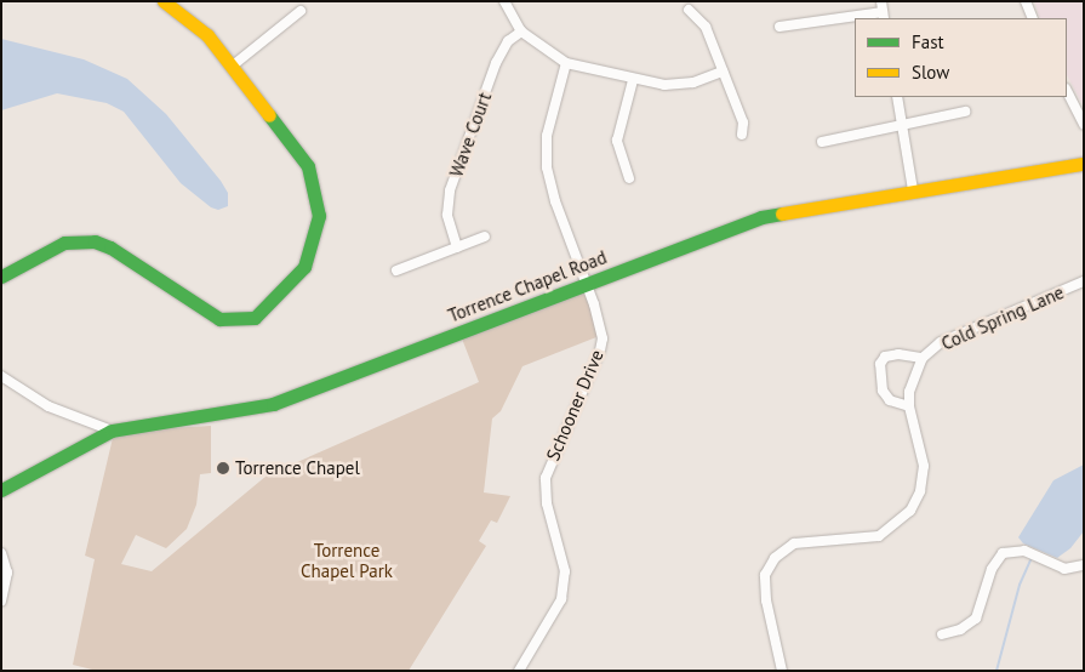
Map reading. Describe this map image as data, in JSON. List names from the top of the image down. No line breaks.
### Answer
{"streets":{"street":["Wave Court","Torrence Chapel Road","Cold Spring Lane","Schooner Drive"]},"crossings":[["Torrence Chapel Road","Schooner Drive"]],"parks":["Torrence Chapel Park"],"places":["Torrence Chapel"],"legend":["Fast","Slow"]}
